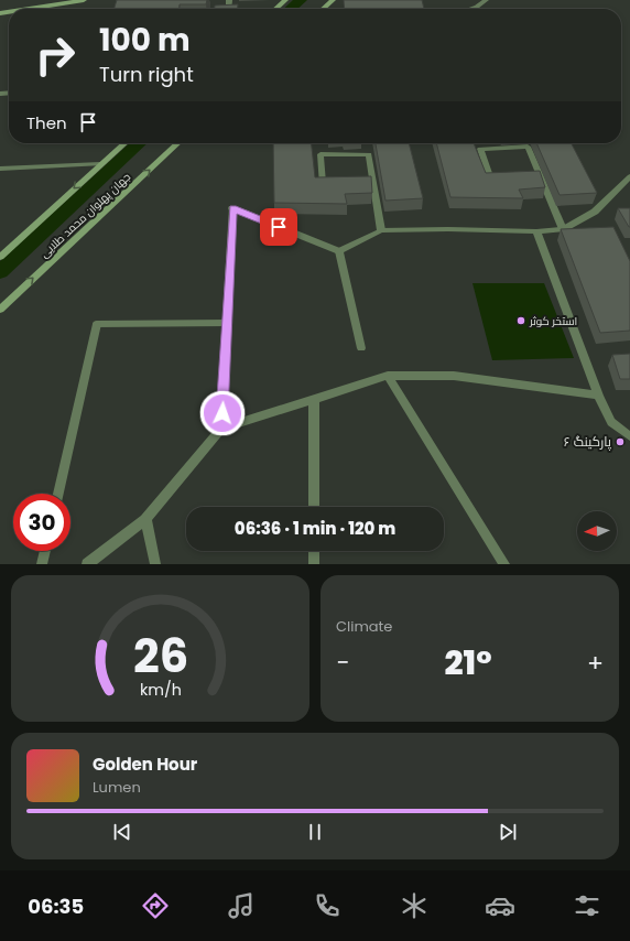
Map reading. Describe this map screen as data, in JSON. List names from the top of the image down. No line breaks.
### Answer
{"streets":{"street":["جهان پهلوان محمد طلایی"]},"places":["استخر کوثر","پارکینگ ۶"],"north":"left","page":{"turn":["100 m","Turn right"],"then":"Then","limit":"30","trip":"06:36 · 1 min · 120 m","tile":"Climate","heat":["−","21°","+"],"song":["Golden Hour","Lumen"],"tabs":"06:35","gauge":["26","km/h"]}}
